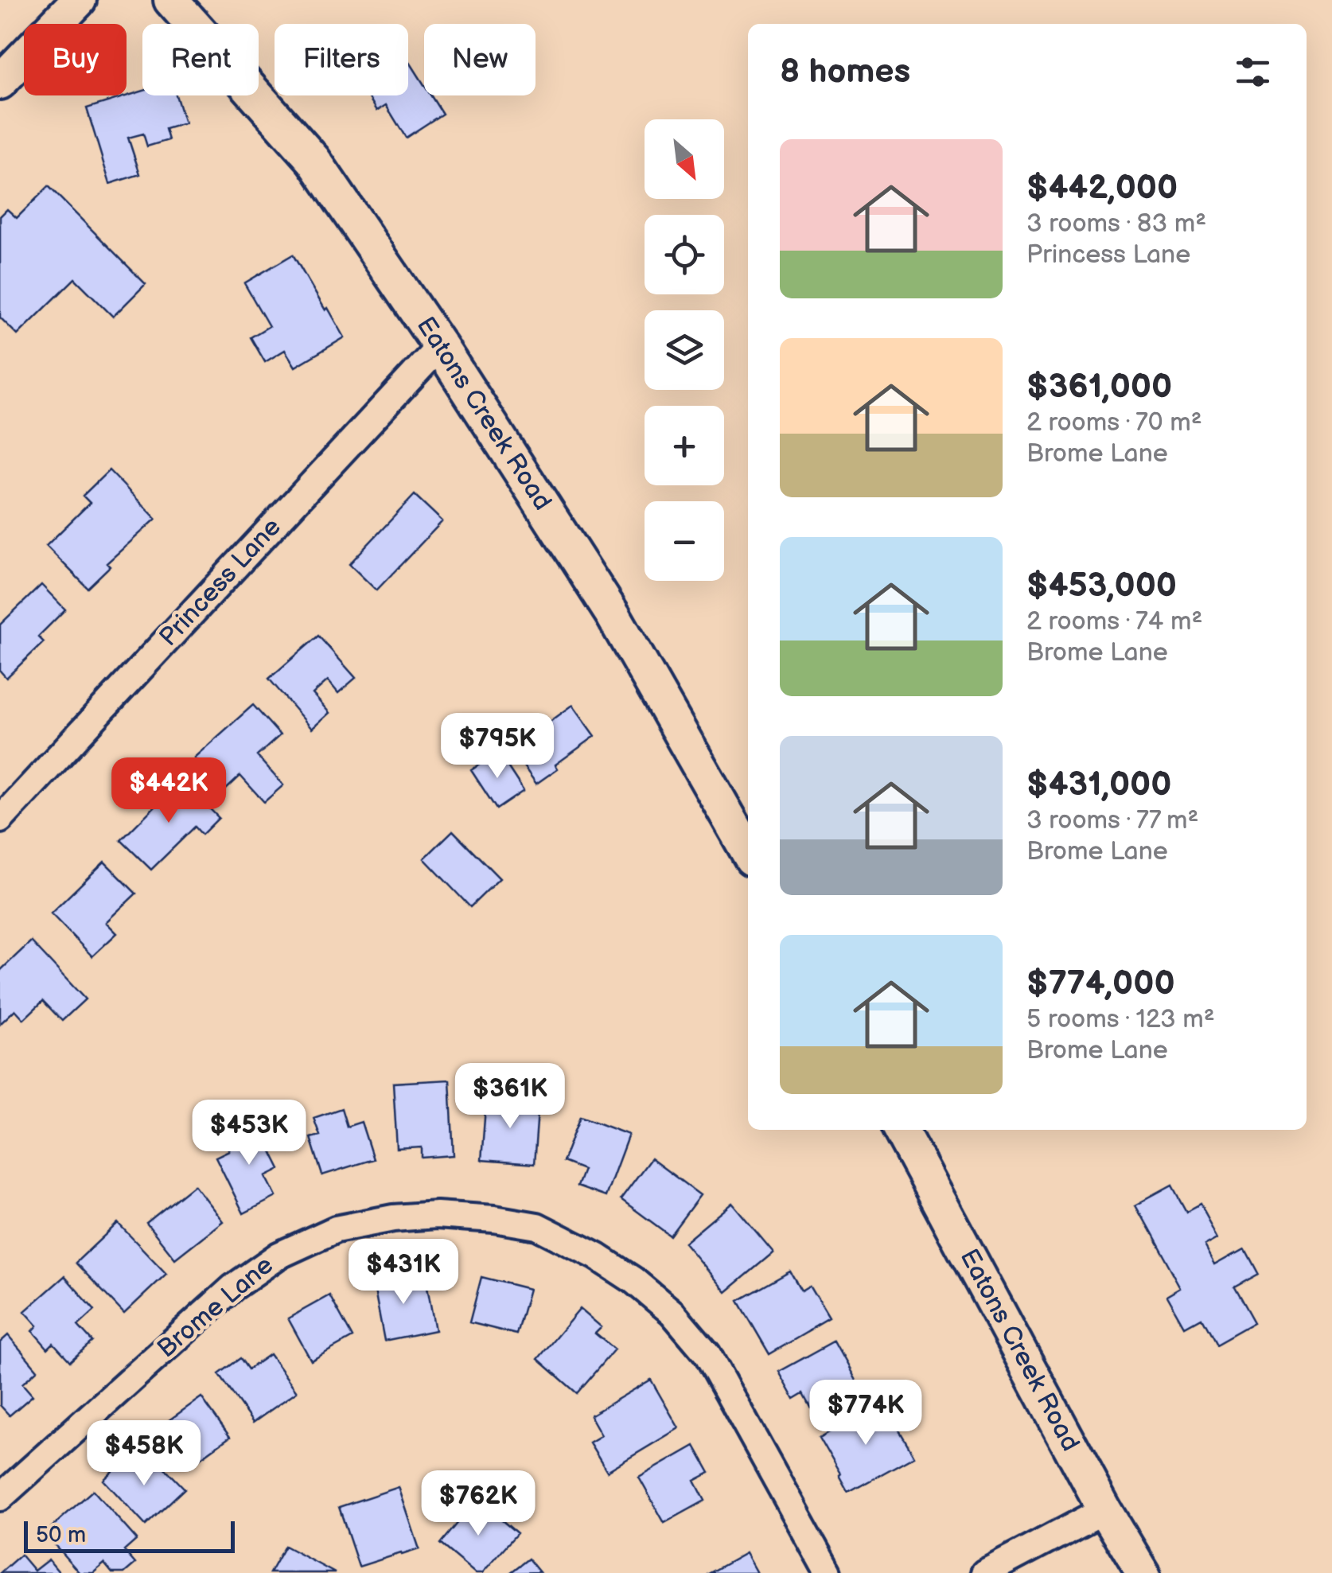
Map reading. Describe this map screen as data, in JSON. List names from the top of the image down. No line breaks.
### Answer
{"streets":{"street":["Eatons Creek Road","Princess Lane","Brome Lane"]},"crossings":[["Eatons Creek Road","Princess Lane"]],"scale_bar":"50 m","north":"bottom right","page":{"chip":["Buy","Rent","Filters","New"],"heading":"8 homes","map_buttons":["+","−"],"list":[{"name":"$442,000","note":"3 rooms · 83 m² · Princess Lane"},{"name":"$361,000","note":"2 rooms · 70 m² · Brome Lane"},{"name":"$453,000","note":"2 rooms · 74 m² · Brome Lane"},{"name":"$431,000","note":"3 rooms · 77 m² · Brome Lane"},{"name":"$774,000","note":"5 rooms · 123 m² · Brome Lane"}],"price":["$795K","$442K","$361K","$453K","$431K","$774K","$458K","$762K"],"scale":"50 m"}}
